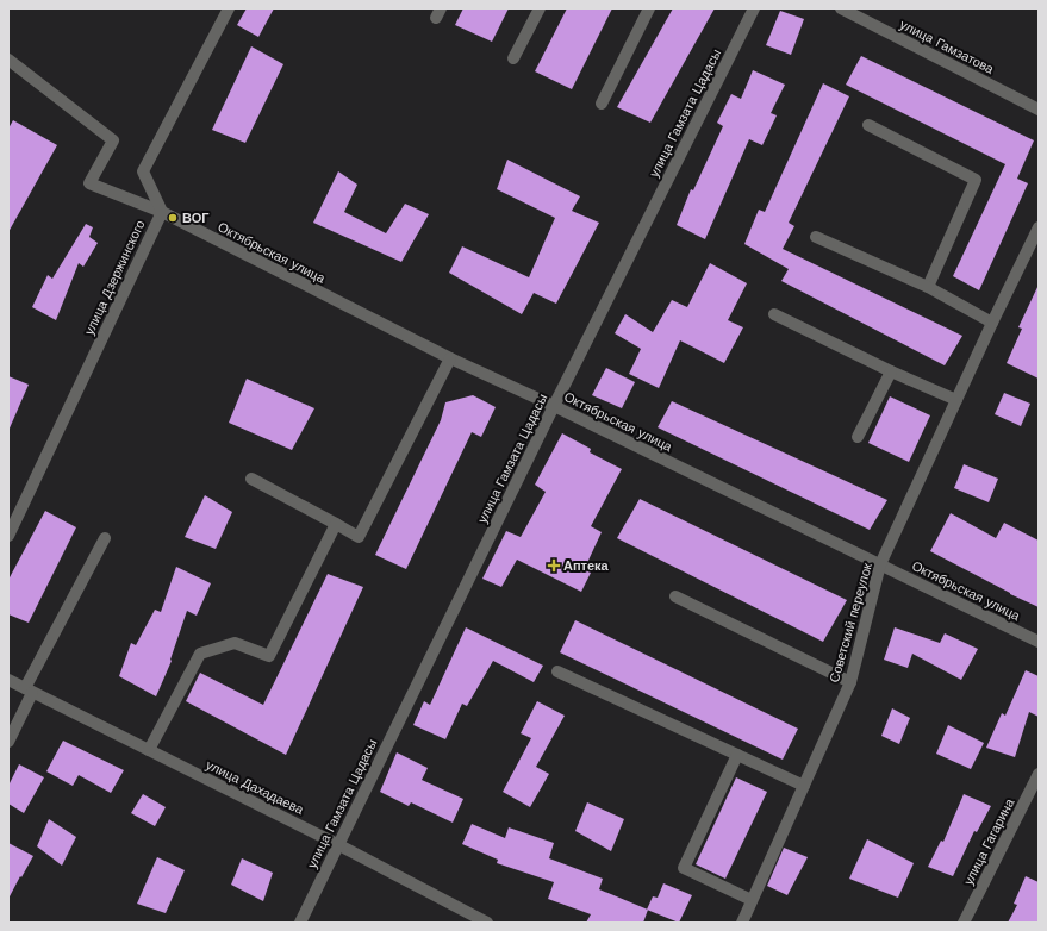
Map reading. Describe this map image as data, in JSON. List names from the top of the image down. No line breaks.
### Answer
{"streets":{"street":["улица Гамзатова","улица Гамзата Цадасы","Октябрьская улица","улица Дзержинского","Советский переулок","улица Дахадаева","улица Гагарина"]},"crossings":[["улица Гамзата Цадасы","Октябрьская улица"],["улица Гамзата Цадасы","улица Дахадаева"],["Октябрьская улица","улица Дзержинского"],["Октябрьская улица","Советский переулок"]],"places":{"other":["ВОГ"],"health":["Аптека"]}}
